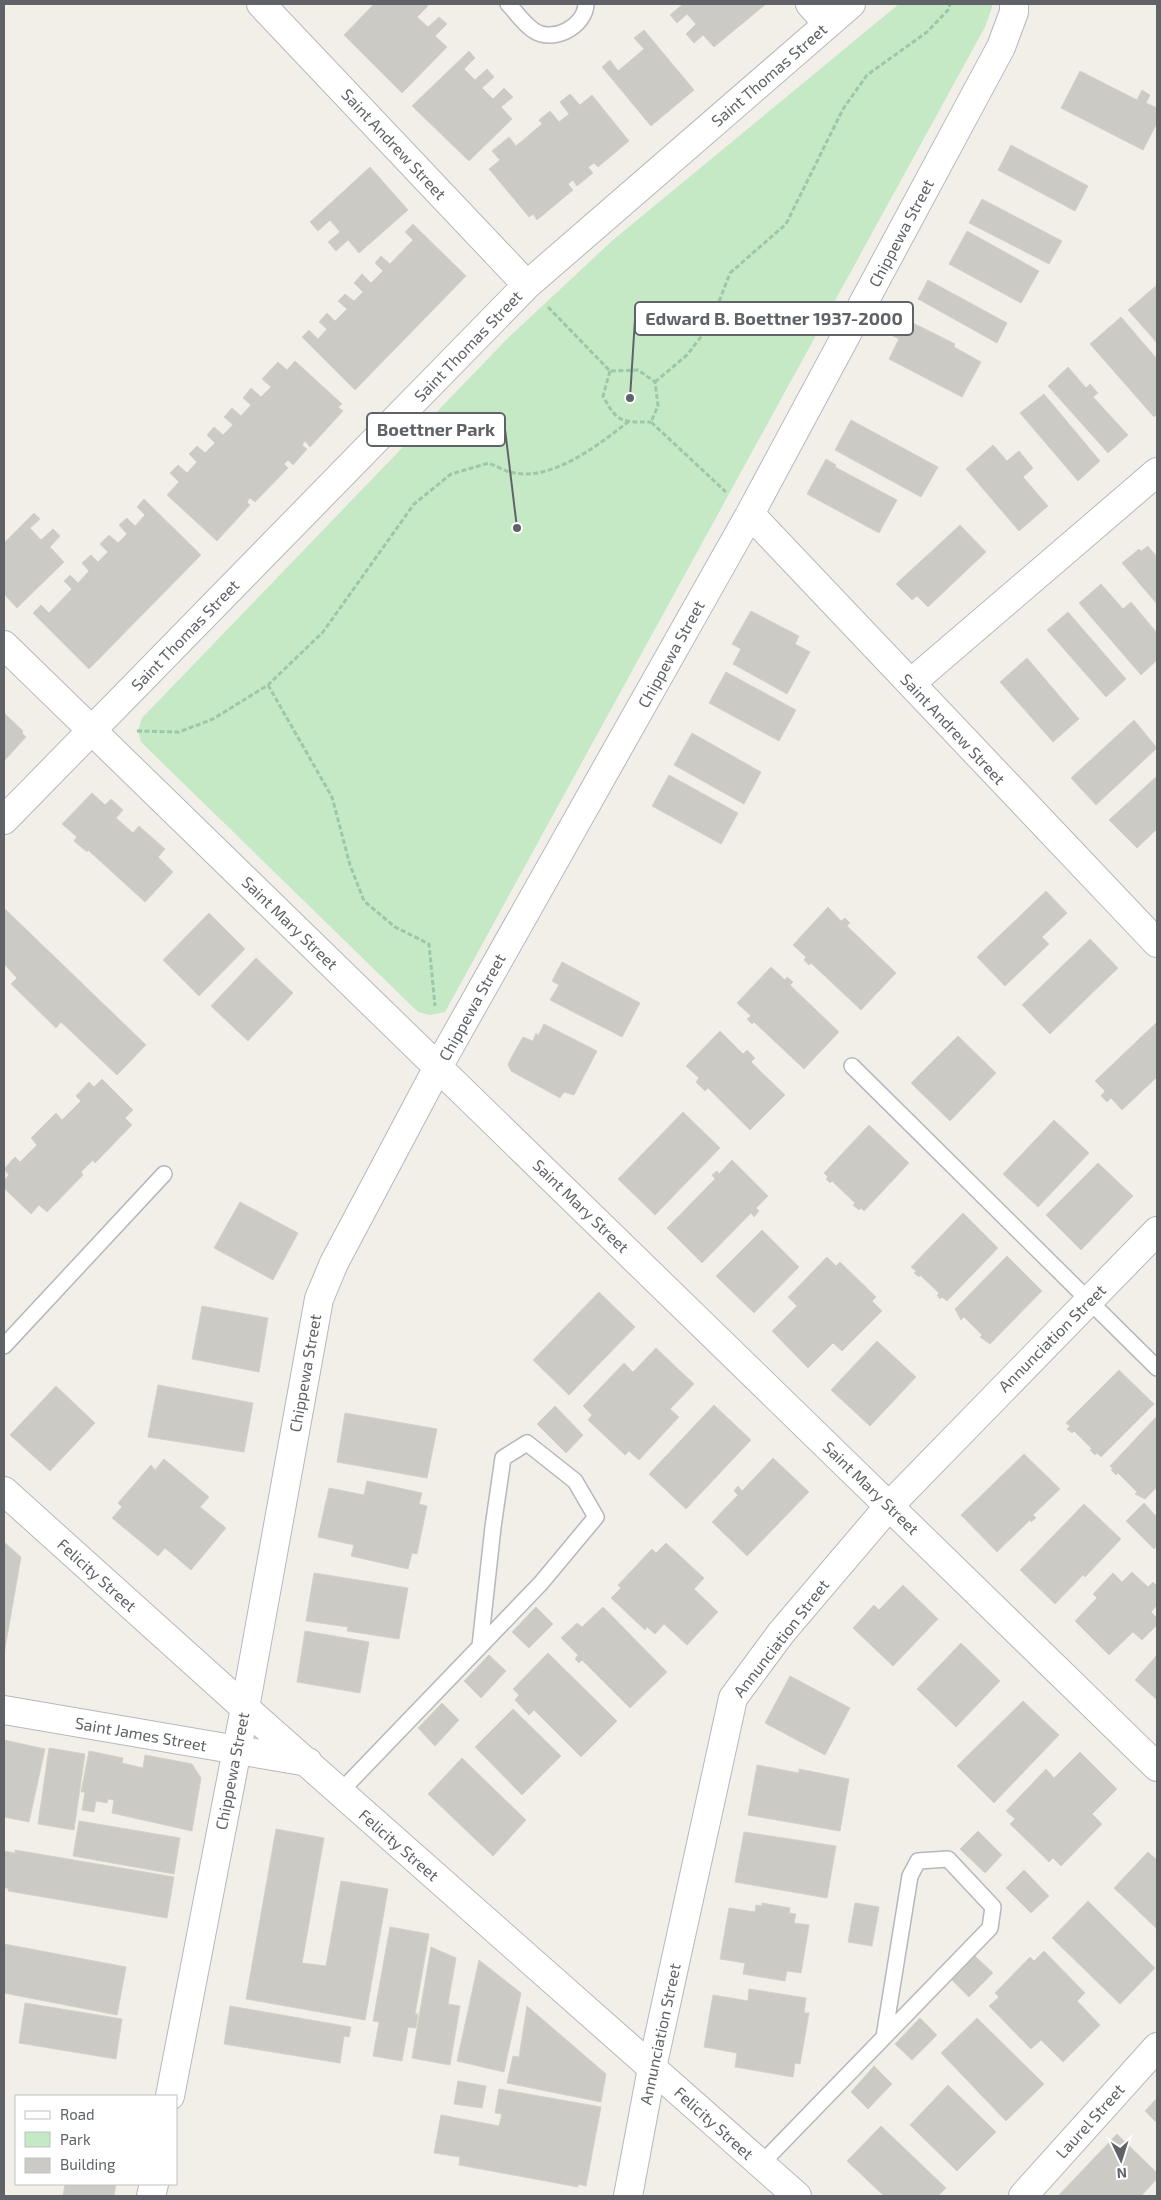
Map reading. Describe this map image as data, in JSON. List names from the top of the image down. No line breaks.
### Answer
{"streets":{"street":["Saint Thomas Street","Saint Andrew Street","Chippewa Street","Saint Mary Street","Annunciation Street","Felicity Street","Saint James Street","Laurel Street"]},"crossings":[["Saint Thomas Street","Saint Andrew Street"],["Saint Thomas Street","Saint Mary Street"],["Saint Andrew Street","Chippewa Street"],["Chippewa Street","Saint Mary Street"],["Chippewa Street","Felicity Street"],["Chippewa Street","Saint James Street"],["Saint Mary Street","Annunciation Street"],["Annunciation Street","Felicity Street"],["Felicity Street","Saint James Street"]],"places":["Edward B. Boettner 1937-2000","Boettner Park"],"legend":["Road","Park","Building"],"north":"bottom"}
